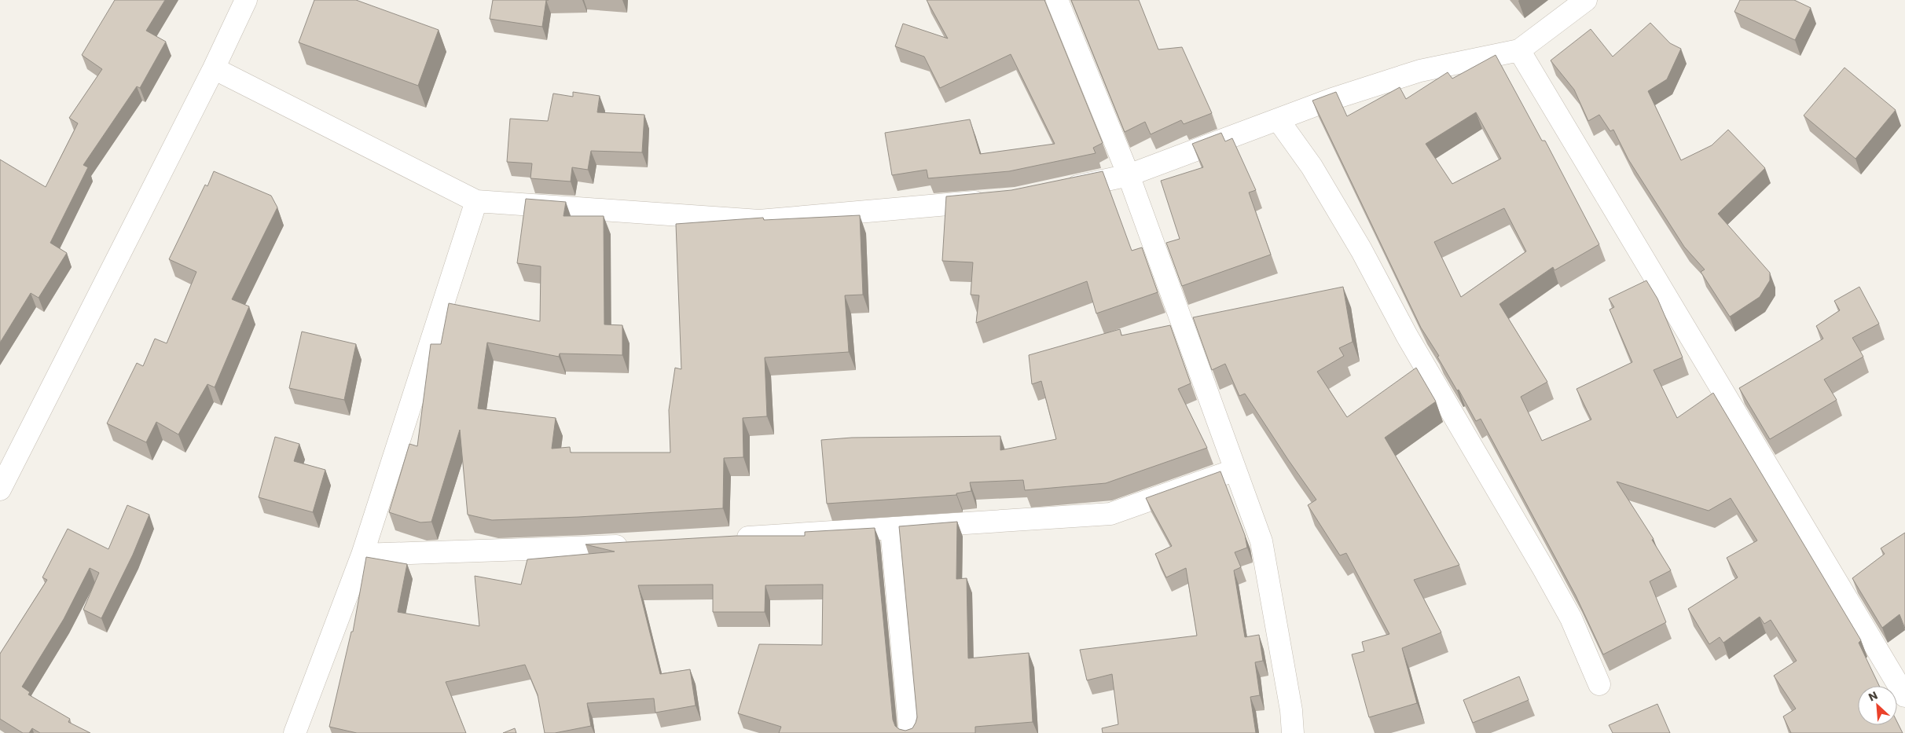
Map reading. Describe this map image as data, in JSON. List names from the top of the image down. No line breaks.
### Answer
{"north":"top left"}
